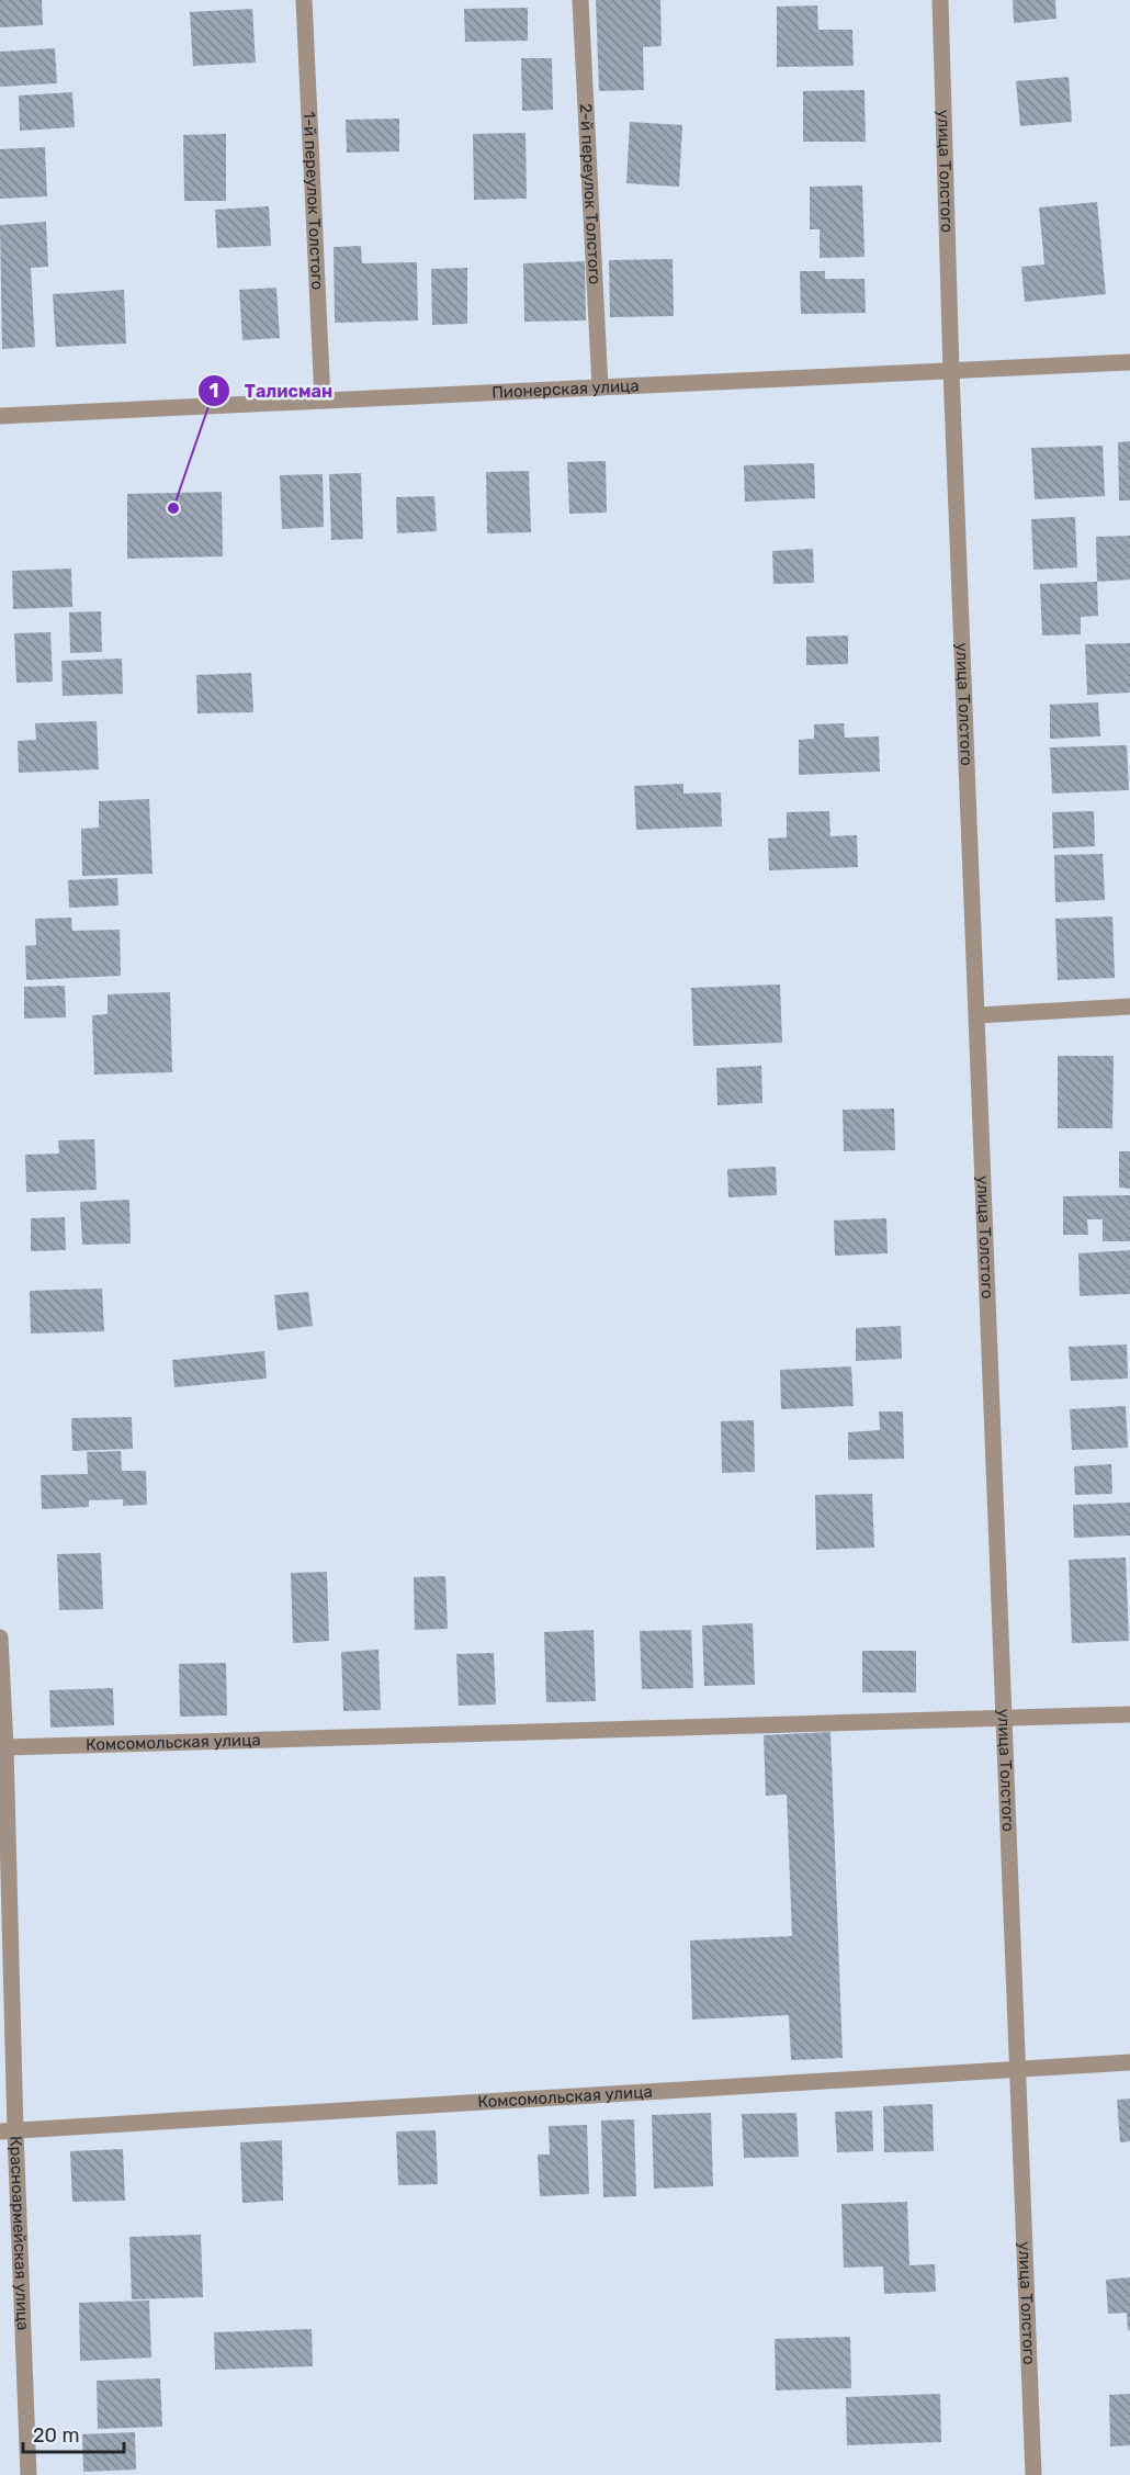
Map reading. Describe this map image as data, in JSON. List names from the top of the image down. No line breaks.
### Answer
{"streets":{"street":["улица Толстого","2-й переулок Толстого","1-й переулок Толстого","Пионерская улица","Комсомольская улица","Красноармейская улица"]},"crossings":[["улица Толстого","Пионерская улица"],["улица Толстого","Комсомольская улица"],["2-й переулок Толстого","Пионерская улица"],["1-й переулок Толстого","Пионерская улица"],["Комсомольская улица","Красноармейская улица"]],"places":["Талисман"],"scale_bar":"20 m"}
